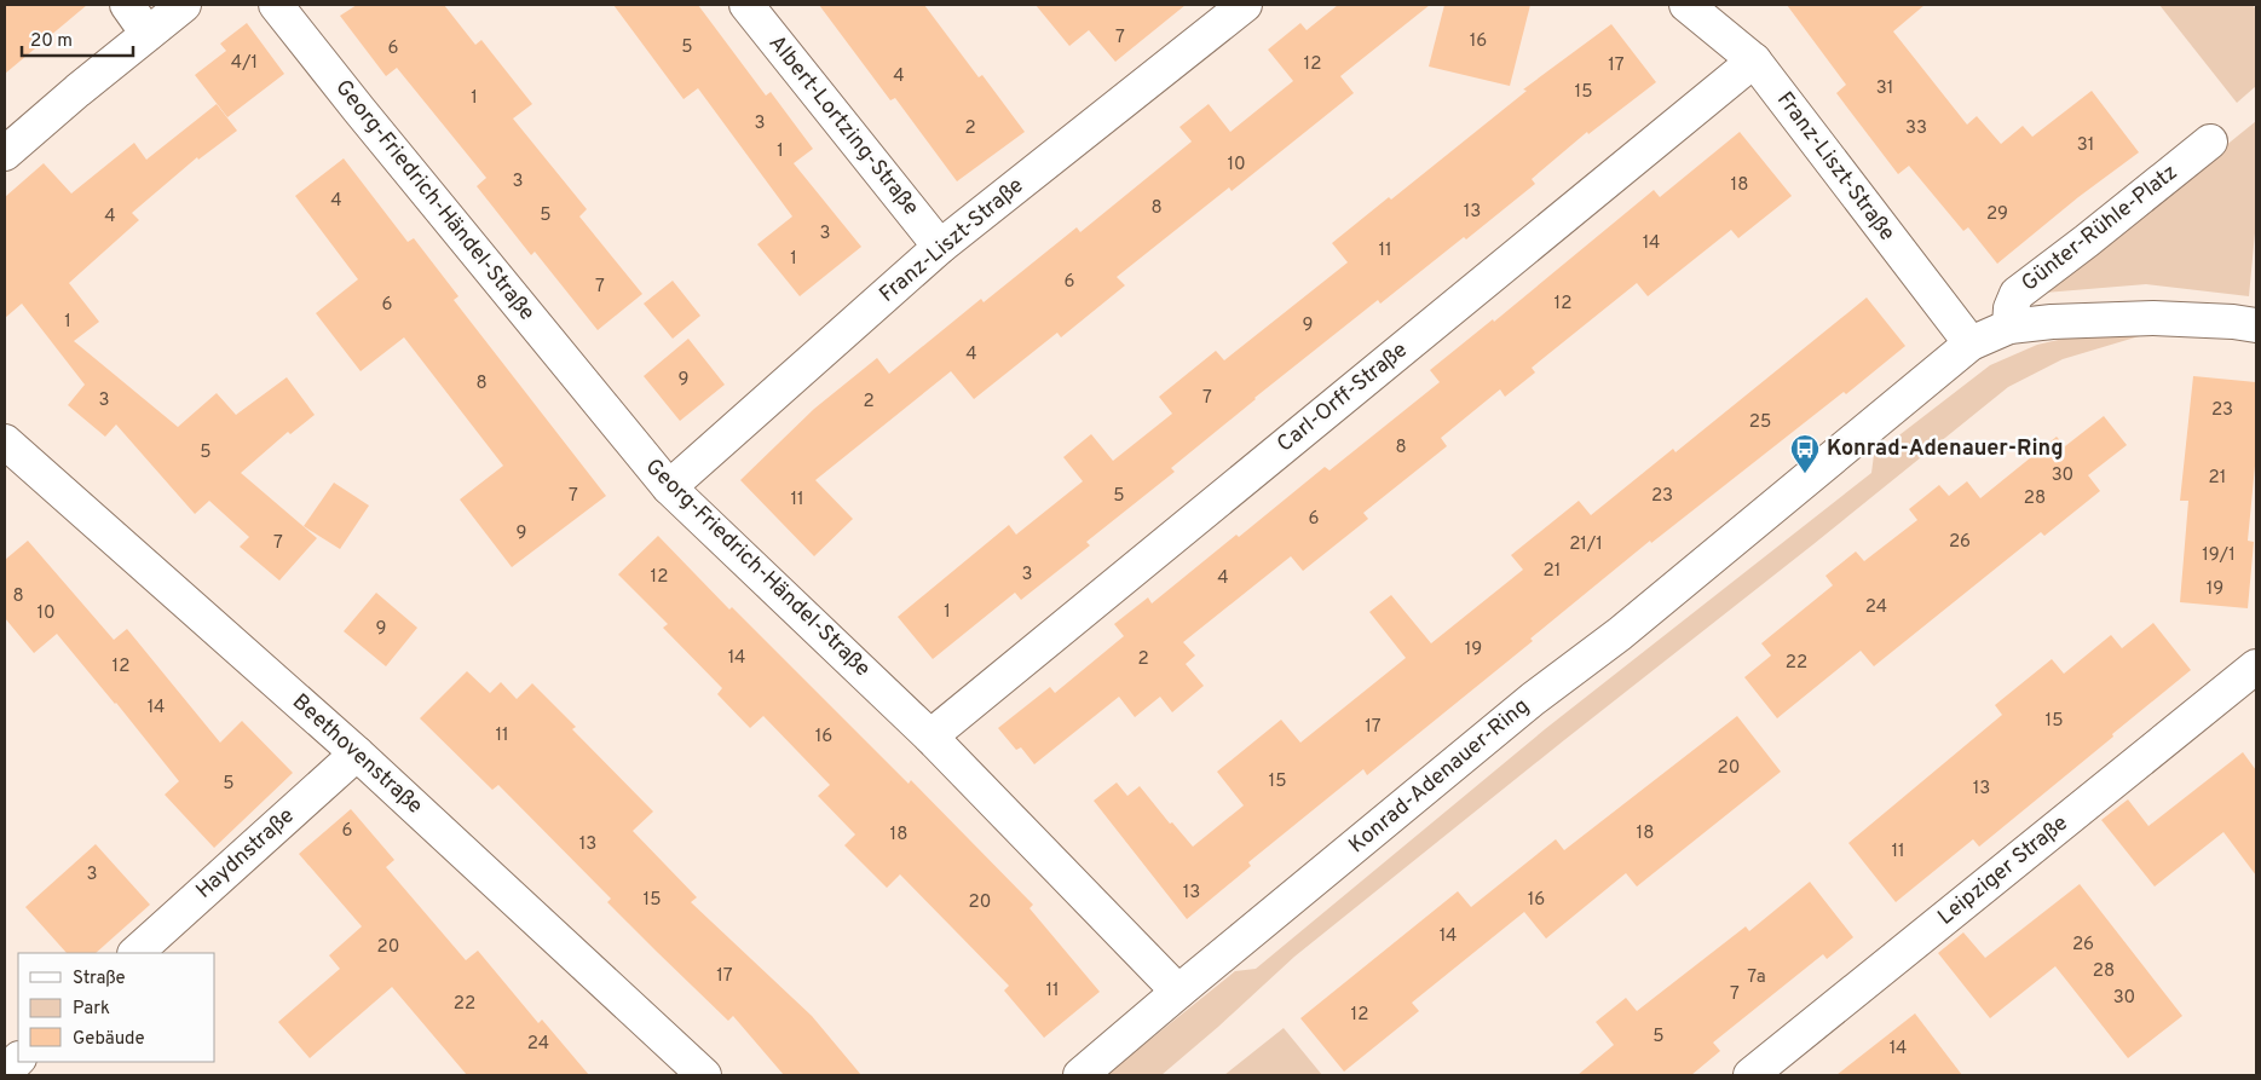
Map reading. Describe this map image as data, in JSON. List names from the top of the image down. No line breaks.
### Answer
{"streets":{"street":["Albert-Lortzing-Straße","Franz-Liszt-Straße","Georg-Friedrich-Händel-Straße","Günter-Rühle-Platz","Carl-Orff-Straße","Beethovenstraße","Konrad-Adenauer-Ring","Haydnstraße","Leipziger Straße"]},"crossings":[["Albert-Lortzing-Straße","Franz-Liszt-Straße"],["Franz-Liszt-Straße","Georg-Friedrich-Händel-Straße"],["Franz-Liszt-Straße","Carl-Orff-Straße"],["Franz-Liszt-Straße","Konrad-Adenauer-Ring"],["Georg-Friedrich-Händel-Straße","Carl-Orff-Straße"],["Georg-Friedrich-Händel-Straße","Konrad-Adenauer-Ring"],["Günter-Rühle-Platz","Konrad-Adenauer-Ring"],["Beethovenstraße","Haydnstraße"]],"places":{"bus stop":["Konrad-Adenauer-Ring"]},"house_numbers":["7","16","5","6","4/1","12","17","4","31","15","1","3","2","33","31","1","10","3","18","4","8","13","29","5","4","3","14","11","1","6","7","12","6","1","9","4","9","8","7","3","2","23","25","8","5","30","21","7","5","23","28","11","6","9","26","7","21/1","19/1","21","3","12","4","19","8","24","1","10","9","19","14","2","22","12","14","15","17","11","16","20","15","5","13","6","18","18","13","11","3","13","15","16","20","14","26","20","28","17","7a","11","7","30","22","12","5","24","14"],"legend":["Straße","Park","Gebäude"],"scale_bar":"20 m"}
